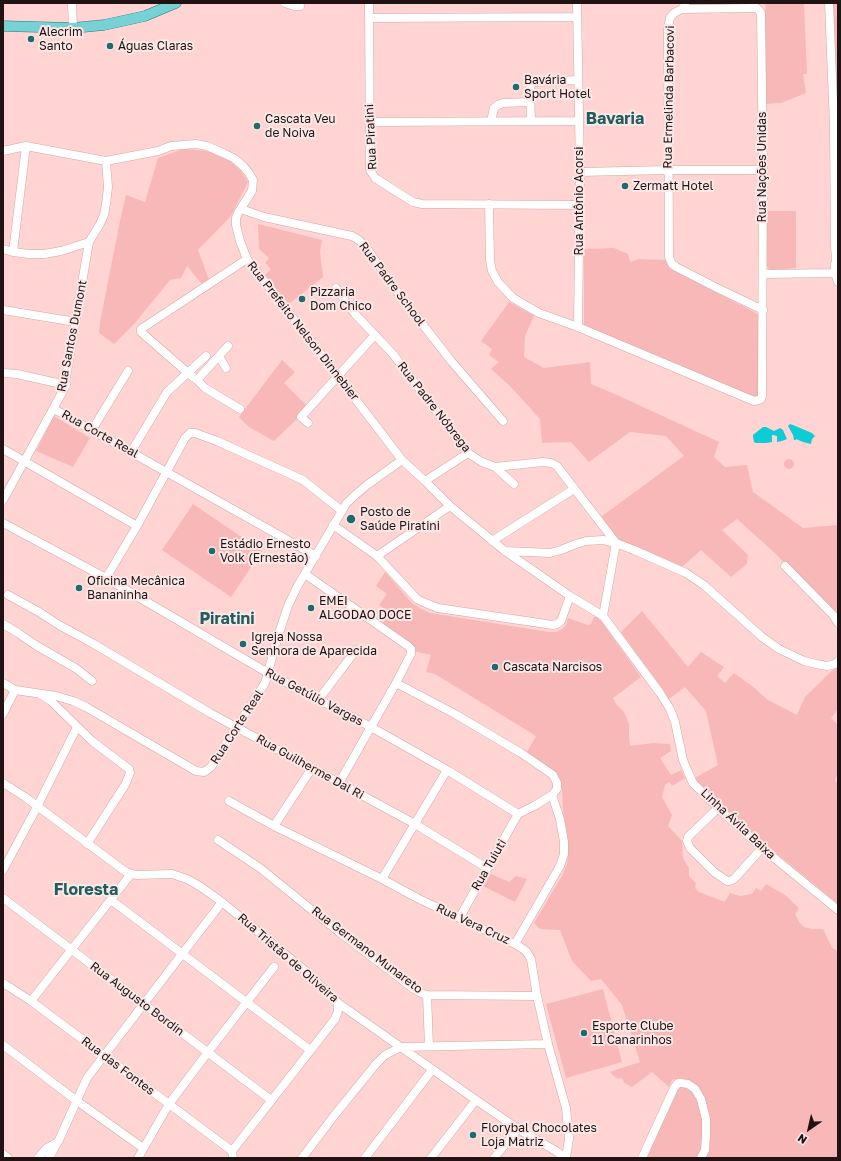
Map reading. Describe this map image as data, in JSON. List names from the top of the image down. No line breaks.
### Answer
{"streets":{"street":["Rua Ermelinda Barbacovi","Rua Piratini","Rua Nações Unidas","Rua Antônio Acorsi","Rua Padre School","Rua Prefeito Nelson Dinnebier","Rua Santos Dumont","Rua Padre Nóbrega","Rua Corte Real","Rua Getúlio Vargas","Rua Guilherme Dal Ri","Linha Ávila Baixa","Rua Tuiuti","Rua Vera Cruz","Rua Germano Munareto","Rua Tristão de Oliveira","Rua Augusto Bordin","Rua das Fontes"]},"crossings":[["Rua Ermelinda Barbacovi","Rua Nações Unidas"],["Rua Piratini","Rua Antônio Acorsi"],["Rua Nações Unidas","Rua Antônio Acorsi"],["Rua Padre School","Rua Prefeito Nelson Dinnebier"],["Rua Prefeito Nelson Dinnebier","Rua Santos Dumont"],["Rua Prefeito Nelson Dinnebier","Rua Corte Real"],["Rua Prefeito Nelson Dinnebier","Linha Ávila Baixa"],["Rua Santos Dumont","Rua Corte Real"],["Rua Corte Real","Rua Getúlio Vargas"],["Rua Corte Real","Rua Guilherme Dal Ri"],["Rua Getúlio Vargas","Rua Tuiuti"],["Rua Guilherme Dal Ri","Rua Tuiuti"],["Rua Tuiuti","Rua Vera Cruz"],["Rua Vera Cruz","Rua Germano Munareto"],["Rua Vera Cruz","Rua Tristão de Oliveira"]],"districts":["Bavaria","Piratini","Floresta"],"places":["Alecrim Santo","Águas Claras","Bavária Sport Hotel","Cascata Veu de Noiva","Zermatt Hotel","Pizzaria Dom Chico","Posto de Saúde Piratini","Estádio Ernesto Volk (Ernestão)","Oficina Mecânica Bananinha","EMEI ALGODAO DOCE","Igreja Nossa Senhora de Aparecida","Cascata Narcisos","Esporte Clube 11 Canarinhos","Florybal Chocolates Loja Matriz"],"north":"bottom left"}
